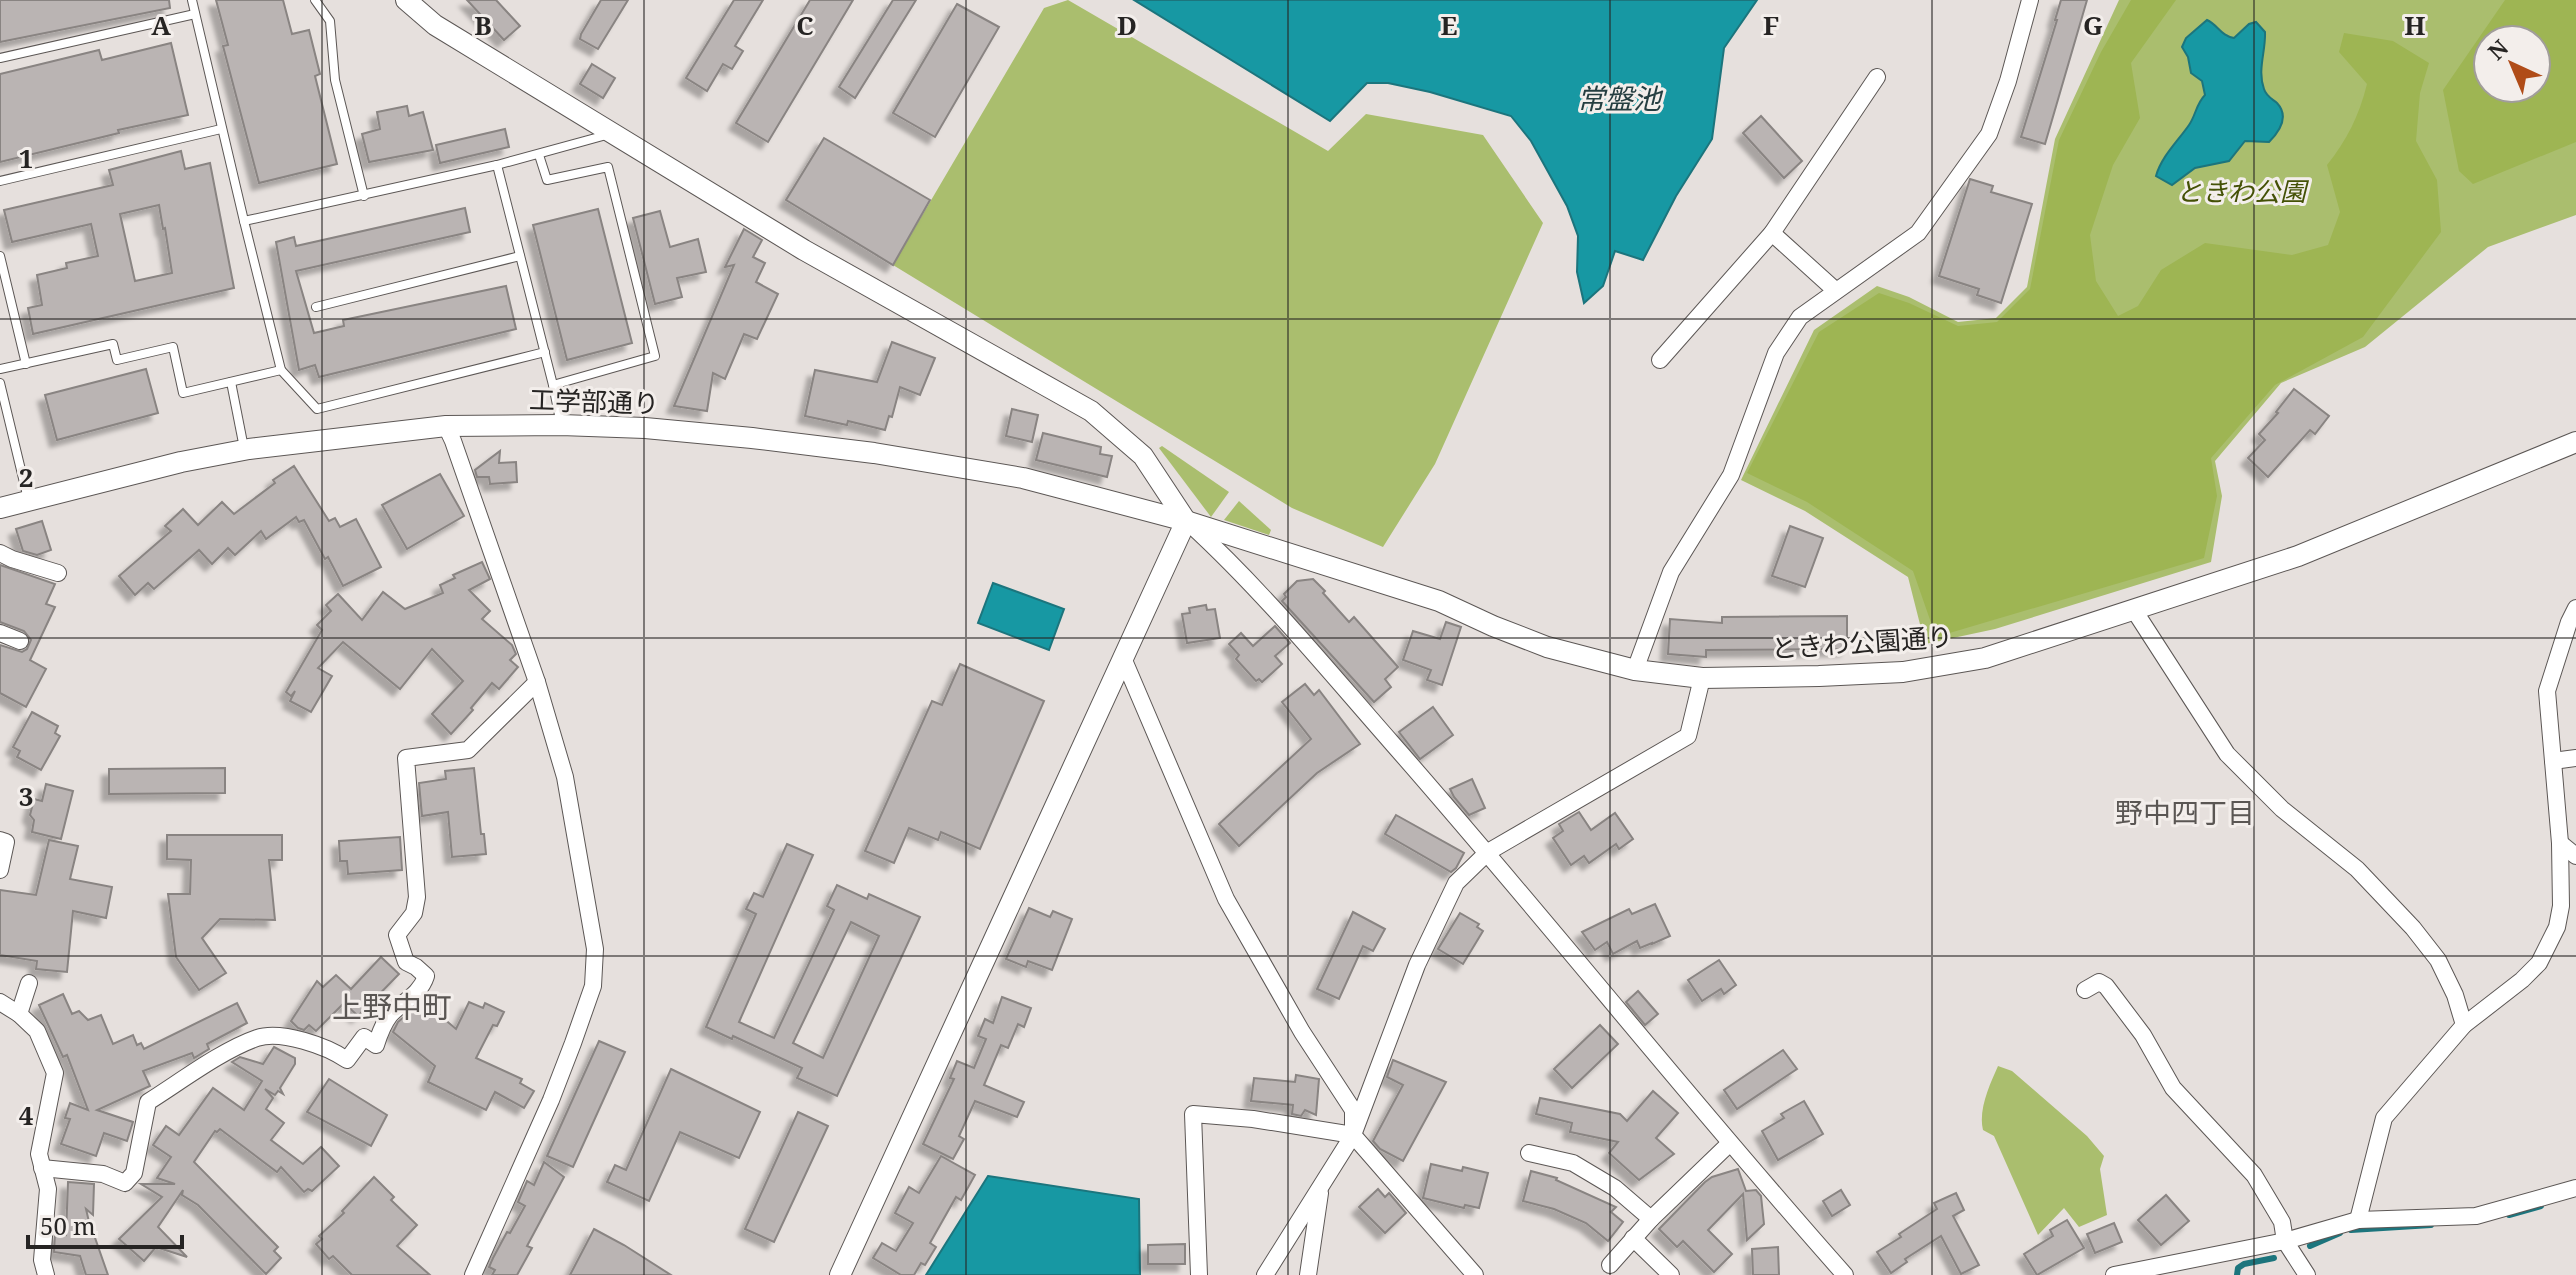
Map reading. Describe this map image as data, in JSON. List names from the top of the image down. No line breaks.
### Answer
{"streets":{"street":["工学部通り","ときわ公園通り"]},"crossings":[["工学部通り","ときわ公園通り"]],"districts":["野中四丁目","上野中町"],"water":["常盤池"],"parks":["ときわ公園"],"scale_bar":"50 m","north":"top left","grid":{"columns":["A","B","C","D","E","F","G","H"],"rows":["1","2","3","4"]}}
